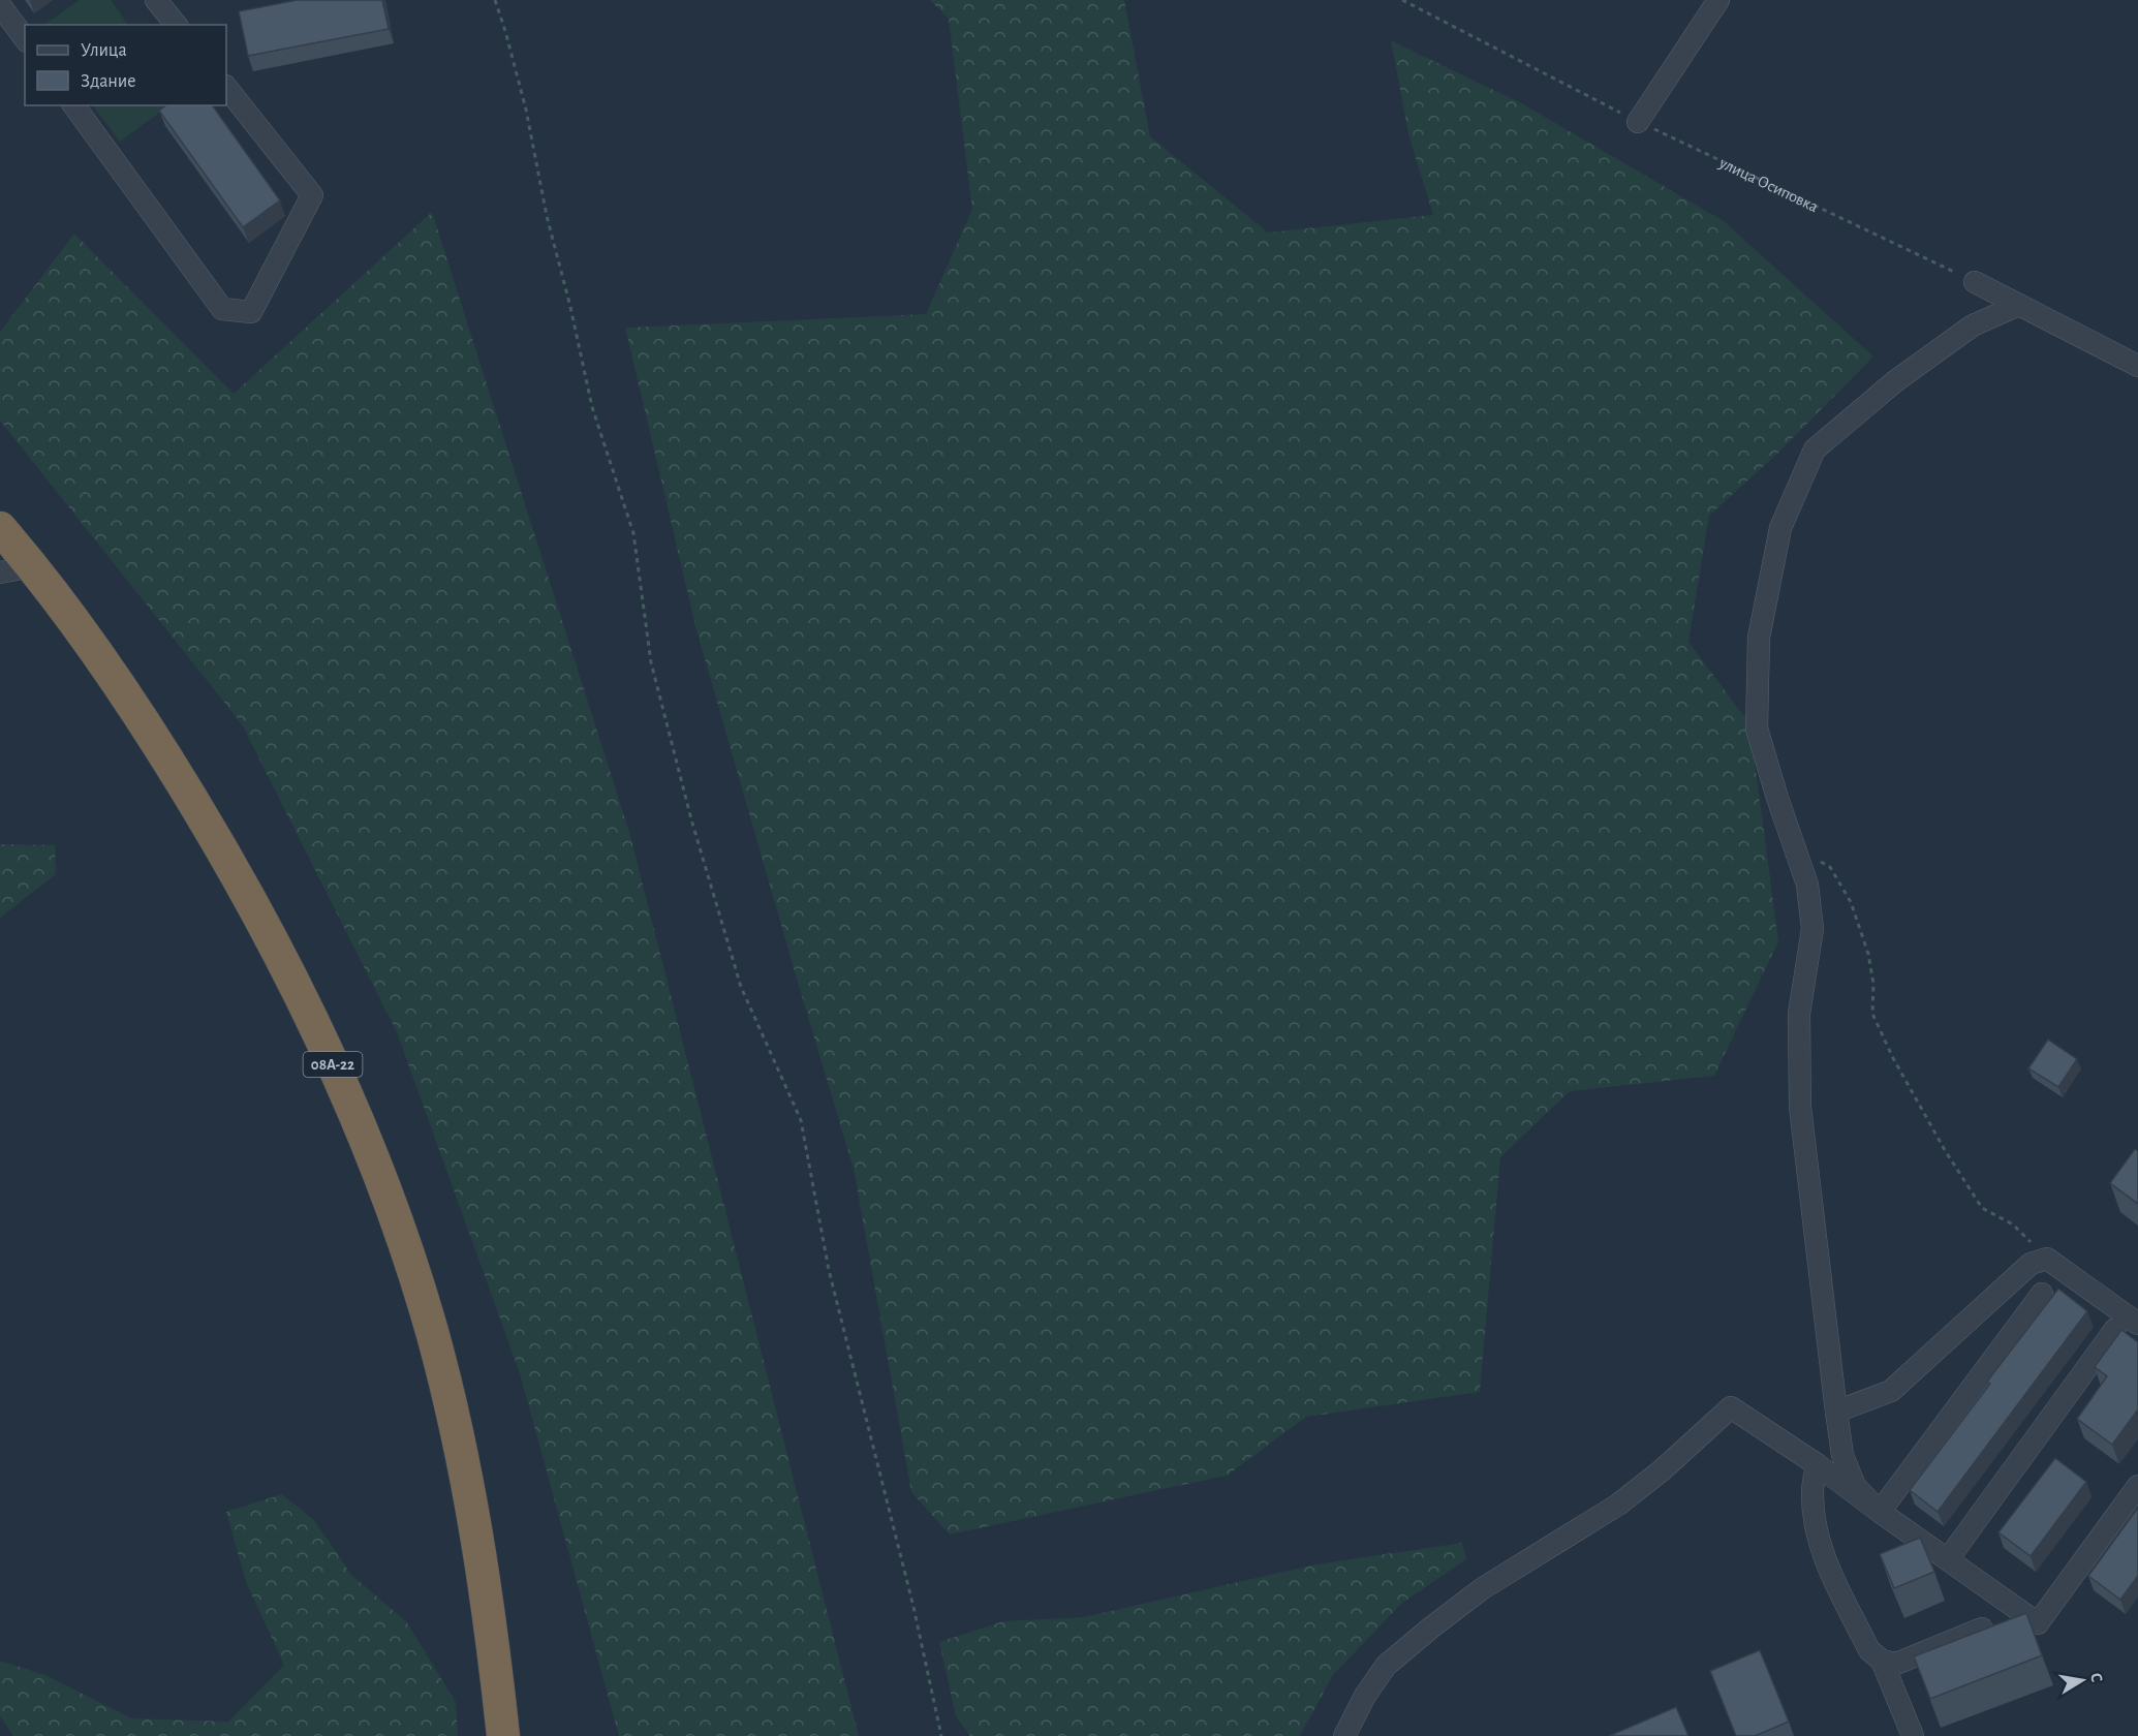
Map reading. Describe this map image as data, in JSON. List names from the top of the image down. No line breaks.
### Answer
{"streets":{"highway":["08А-22"],"path":["улица Осиповка"]},"legend":["Улица","Здание"],"north":"right"}
